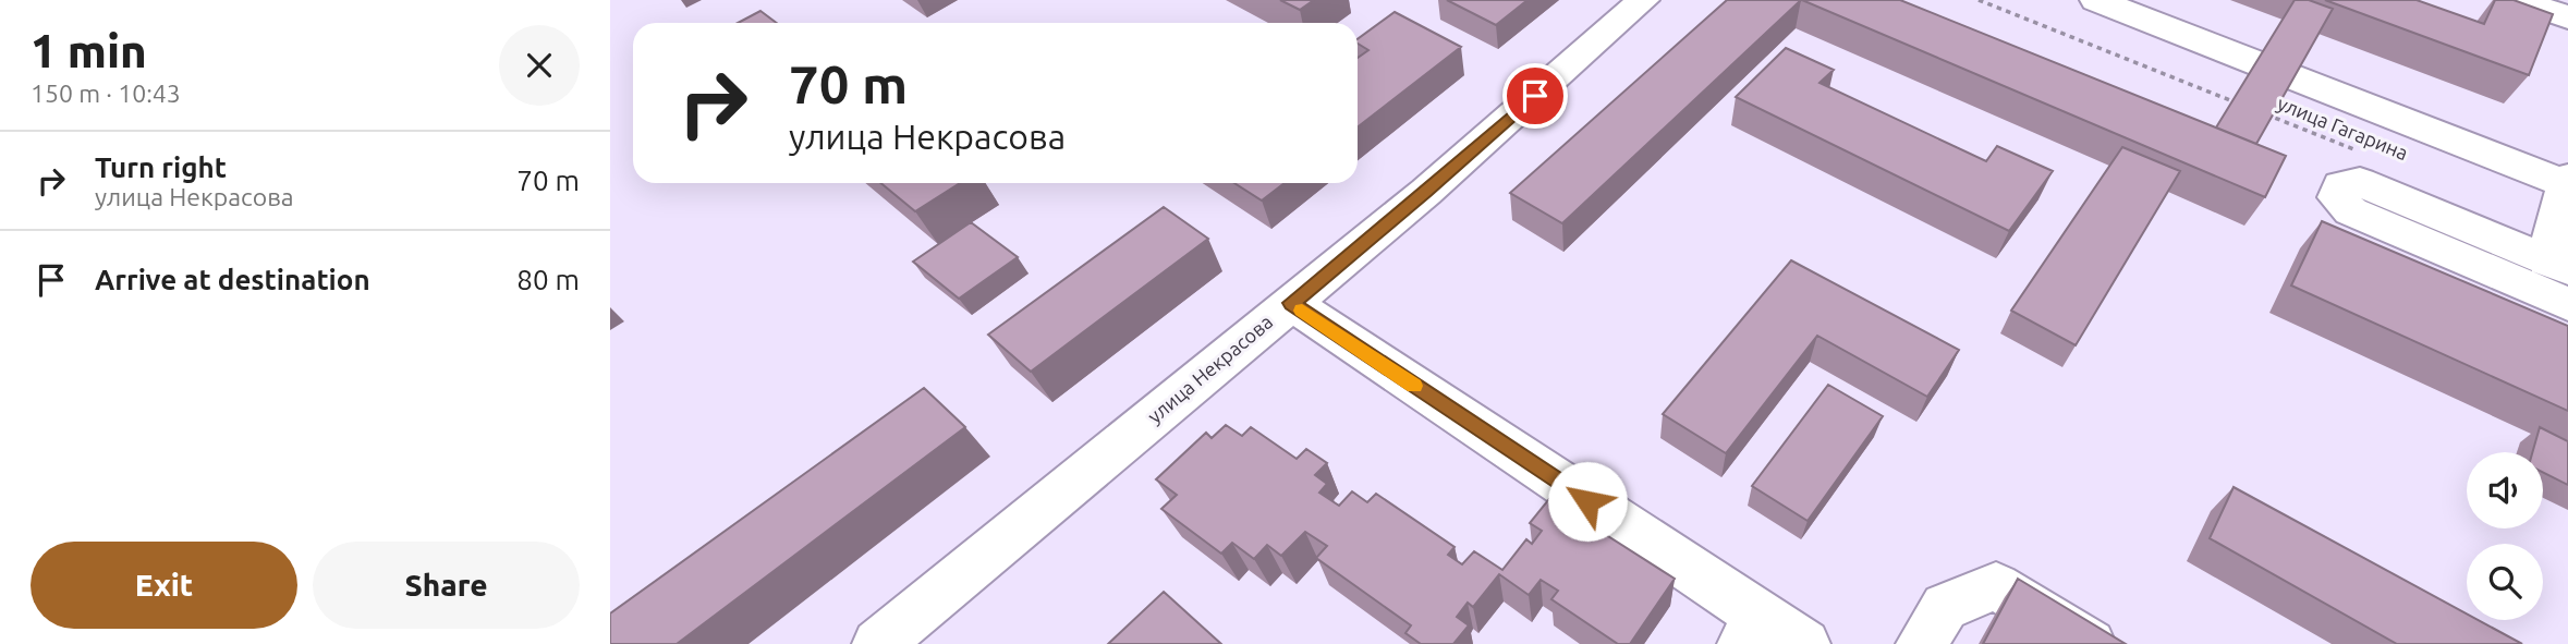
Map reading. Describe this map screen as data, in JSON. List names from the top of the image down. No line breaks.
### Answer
{"streets":{"street":["улица Некрасова"],"path":["улица Гагарина"]},"page":{"heading":["1 min","150 m · 10:43"],"turn":["70 m","улица Некрасова"],"list":[{"name":"Turn right","note":"улица Некрасова","value":"70 m"},{"name":"Arrive at destination","value":"80 m"}],"buttons":["Exit","Share"]}}
